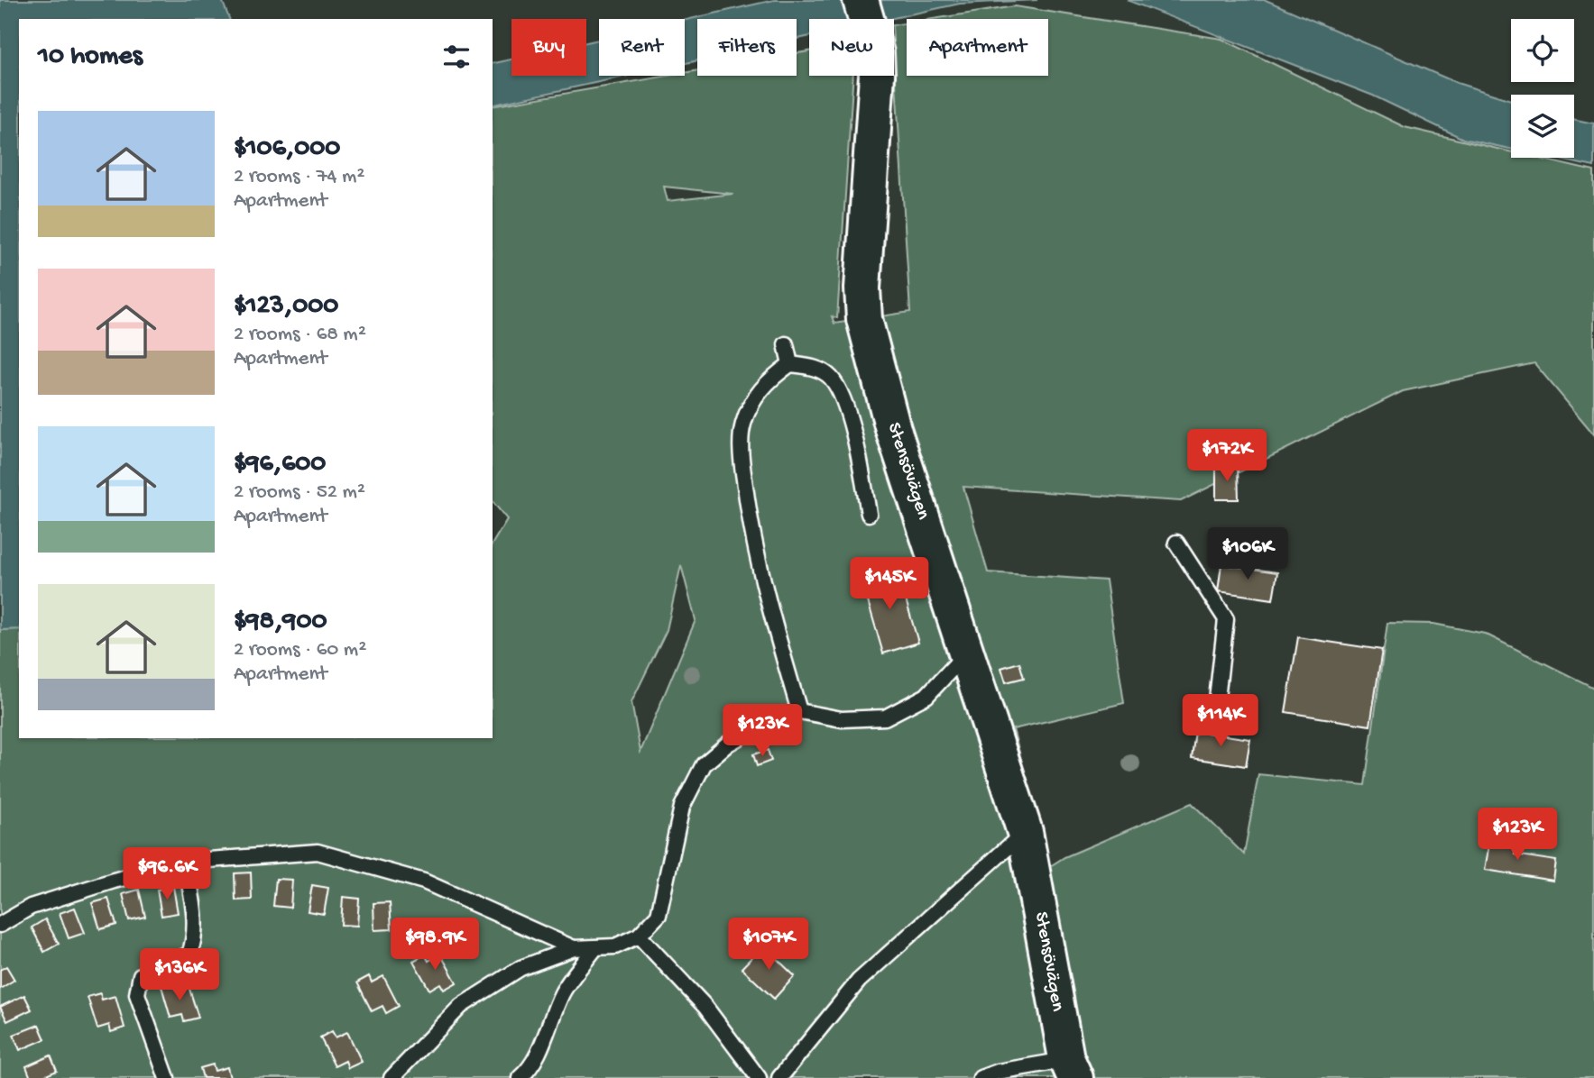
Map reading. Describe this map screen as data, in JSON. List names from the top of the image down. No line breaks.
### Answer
{"streets":{"street":["Stensövägen"]},"page":{"chip":["Buy","Rent","Filters","New","Apartment"],"heading":"10 homes","list":[{"name":"$106,000","note":"2 rooms · 74 m² · Apartment"},{"name":"$123,000","note":"2 rooms · 68 m² · Apartment"},{"name":"$96,600","note":"2 rooms · 52 m² · Apartment"},{"name":"$98,900","note":"2 rooms · 60 m² · Apartment"}],"price":["$172K","$106K","$145K","$114K","$123K","$123K","$96.6K","$98.9K","$107K","$136K"]}}
